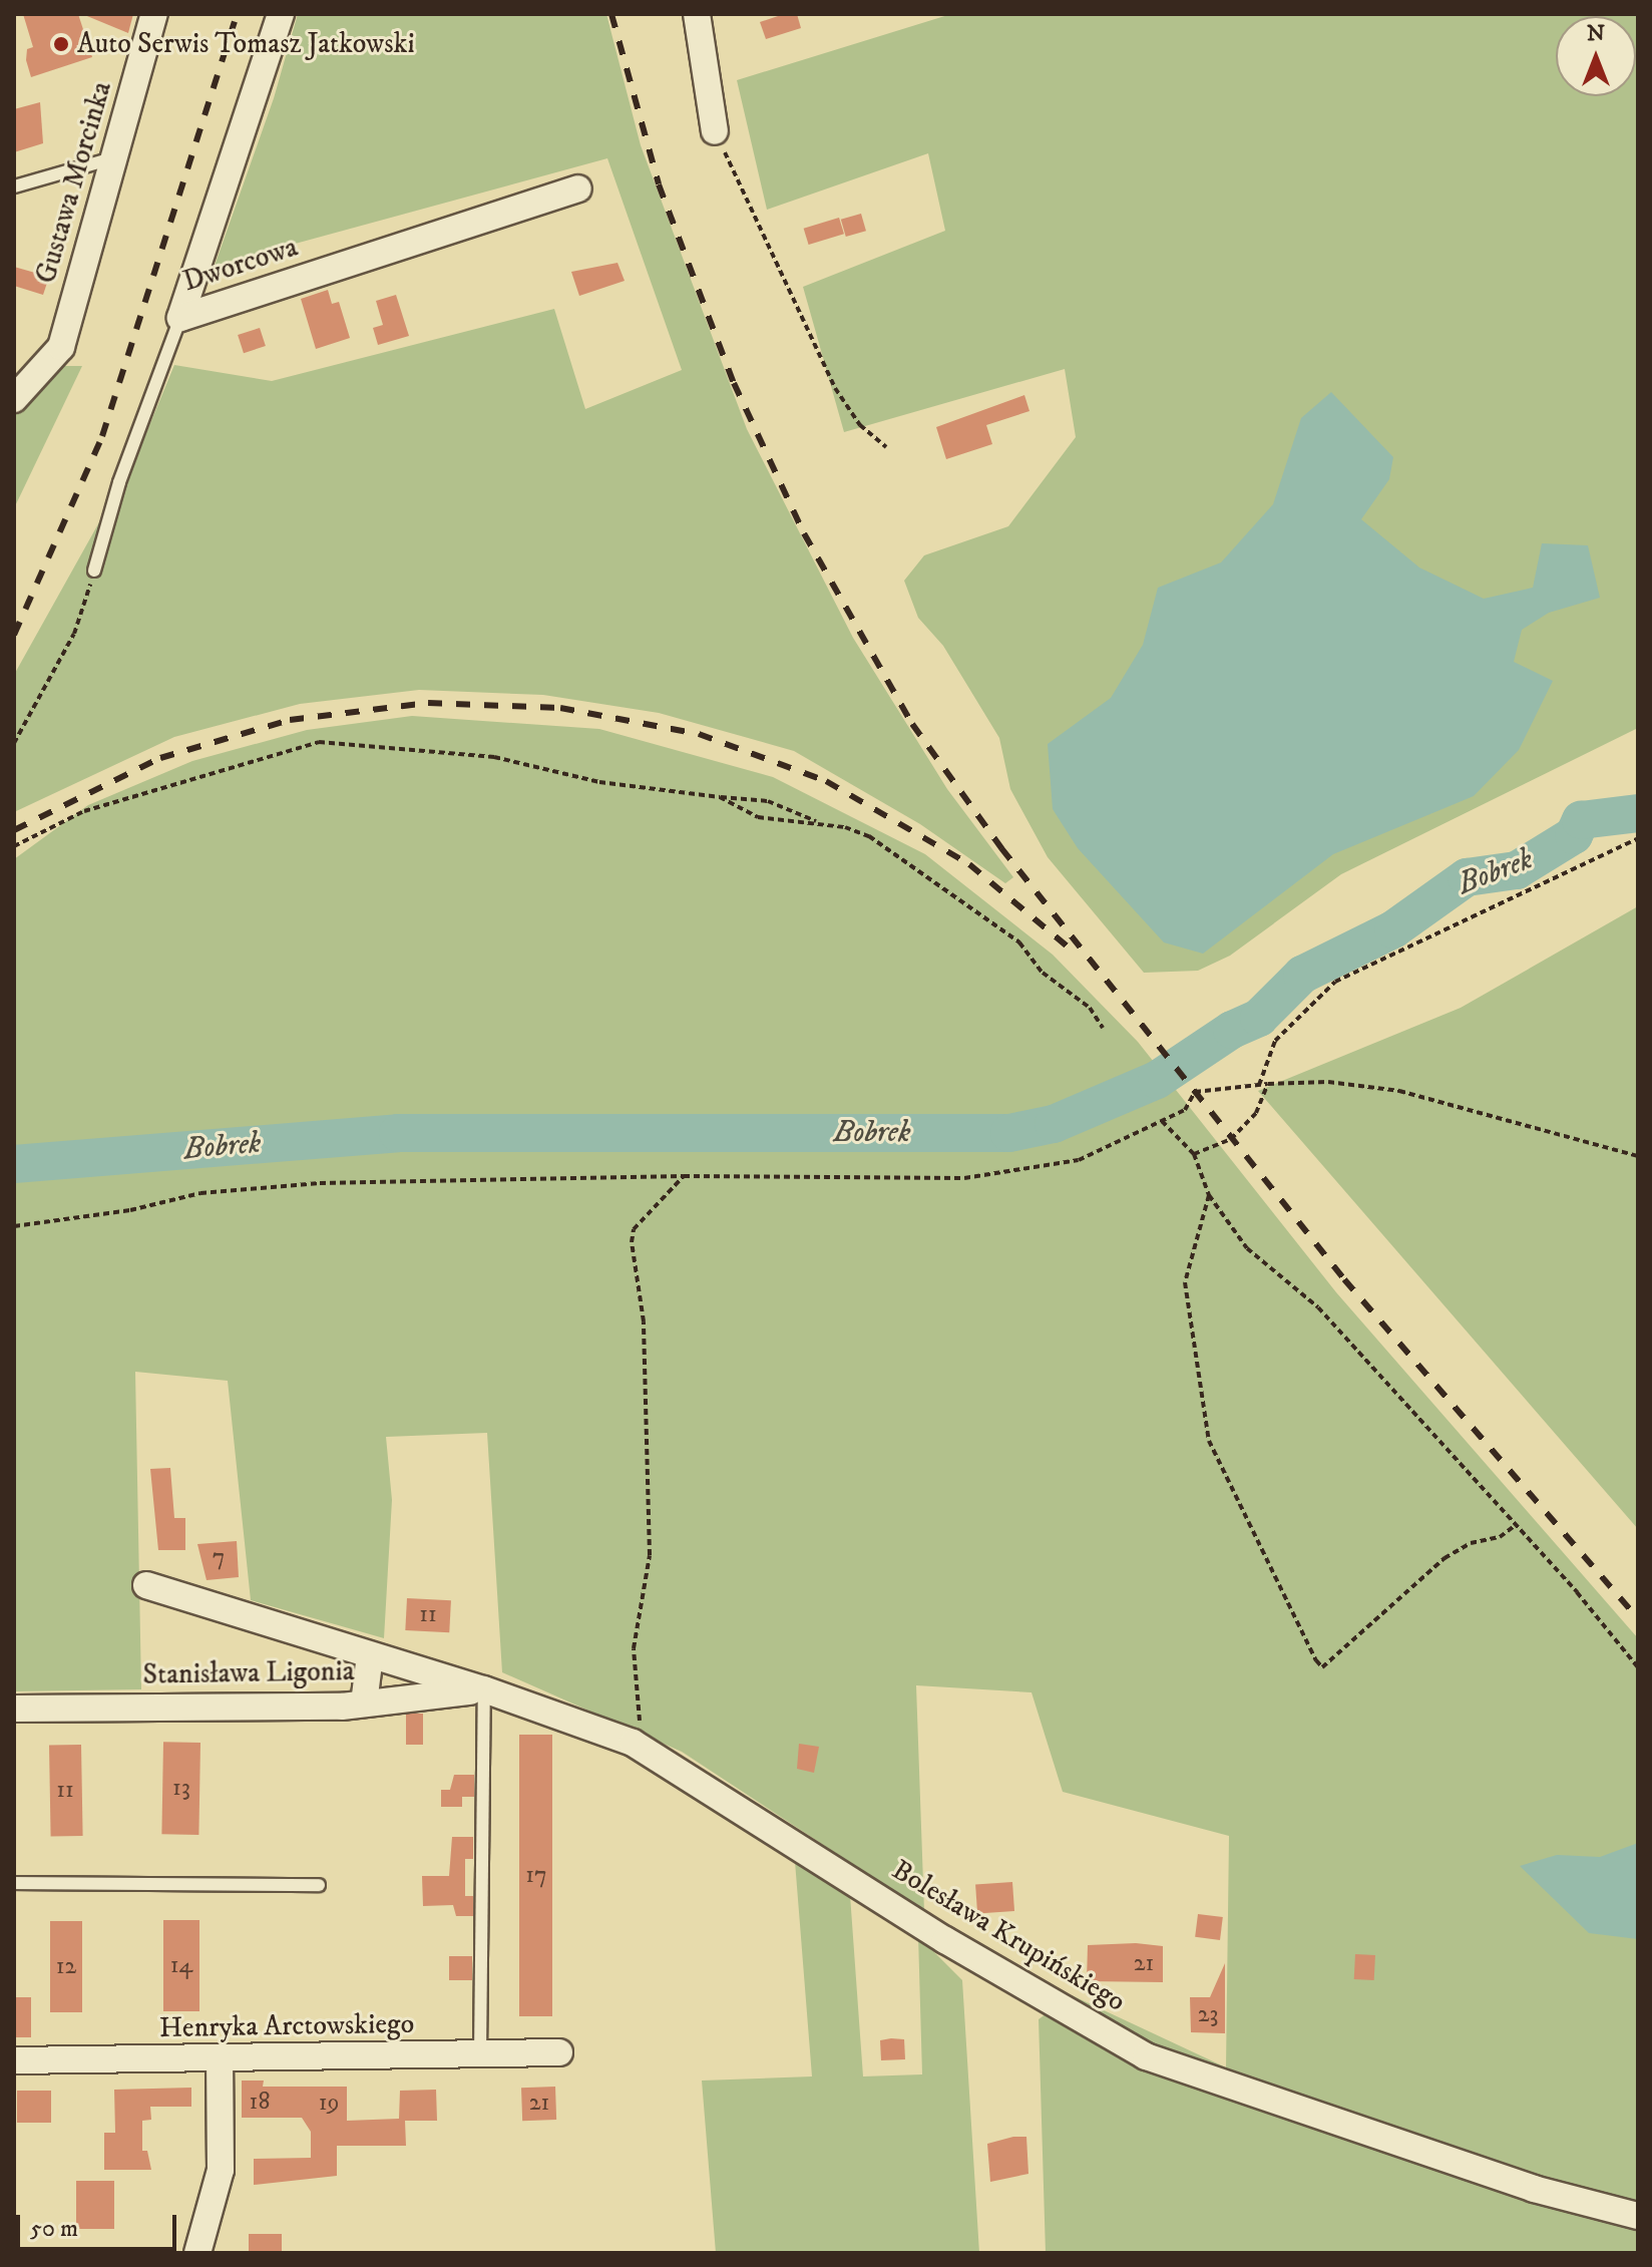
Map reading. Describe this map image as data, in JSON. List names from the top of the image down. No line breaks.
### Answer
{"streets":{"street":["Gustawa Morcinka","Dworcowa","Stanisława Ligonia","Bolesława Krupińskiego","Henryka Arctowskiego"]},"crossings":[["Stanisława Ligonia","Bolesława Krupińskiego"]],"water":["Bobrek"],"places":["Auto Serwis Tomasz Jatkowski"],"house_numbers":["7","11","13","11","17","21","14","12","23","18","19","21"],"scale_bar":"50 m","north":"top"}
